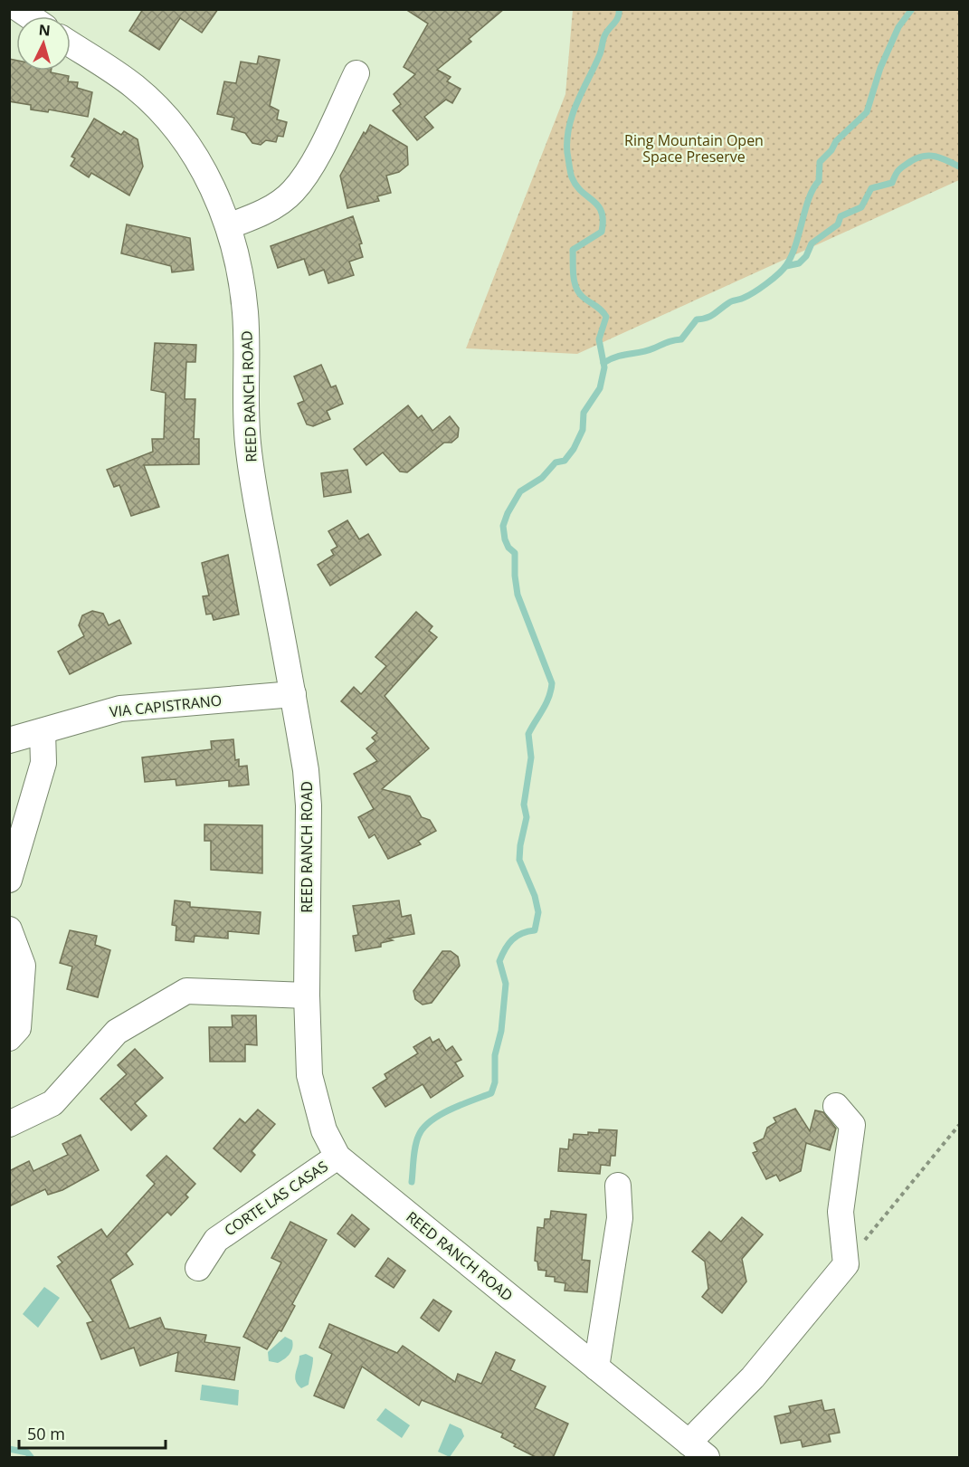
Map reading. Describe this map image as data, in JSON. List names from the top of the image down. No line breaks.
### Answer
{"streets":{"street":["REED RANCH ROAD","VIA CAPISTRANO","CORTE LAS CASAS"]},"crossings":[["REED RANCH ROAD","VIA CAPISTRANO"],["REED RANCH ROAD","CORTE LAS CASAS"]],"parks":["Ring Mountain Open Space Preserve"],"scale_bar":"50 m","north":"top"}
